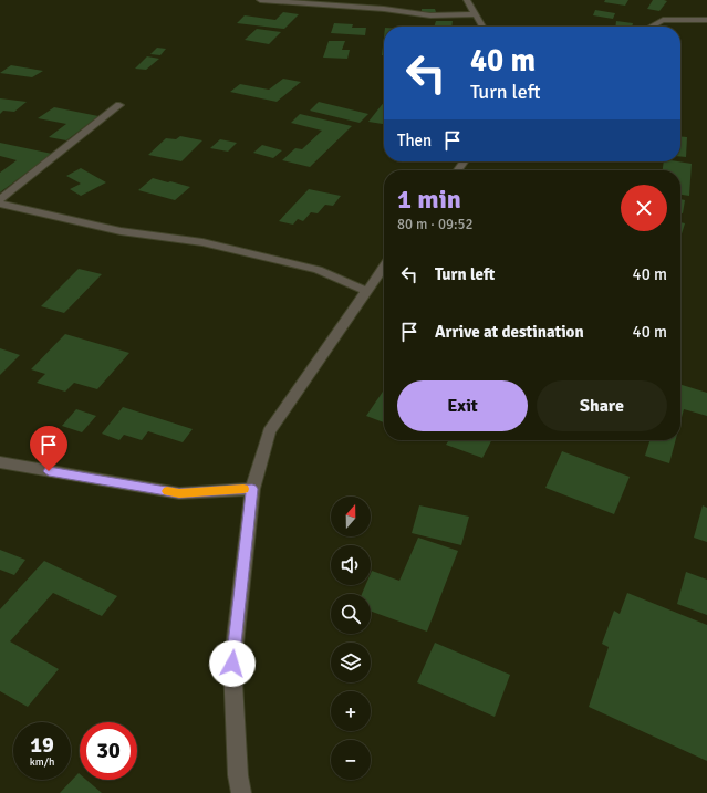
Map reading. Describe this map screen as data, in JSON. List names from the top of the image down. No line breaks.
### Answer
{"north":"top","page":{"turn":["40 m","Turn left"],"then":"Then","heading":["1 min","80 m · 09:52"],"list":[{"name":"Turn left","value":"40 m"},{"name":"Arrive at destination","value":"40 m"}],"buttons":["Exit","Share"],"map_buttons":["+","−"],"speed":"19 km/h","limit":"30"}}
